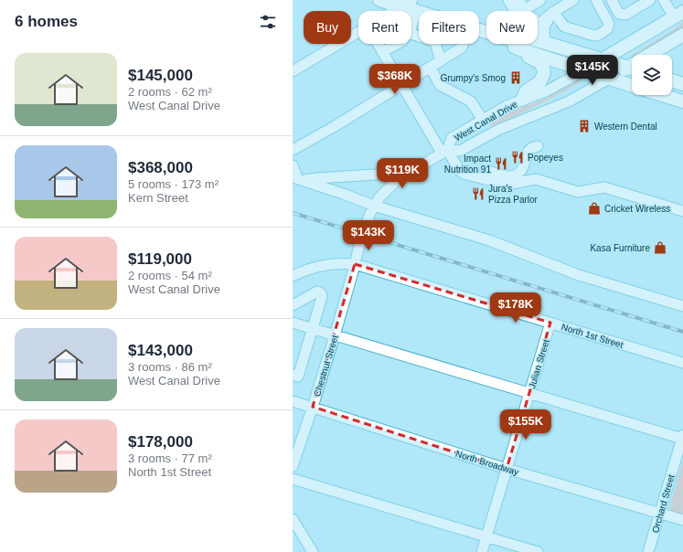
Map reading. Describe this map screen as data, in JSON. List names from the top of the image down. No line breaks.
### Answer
{"streets":{"main road":["West Canal Drive"],"street":["North 1st Street","Julian Street","Chestnut Street","North Broadway","Orchard Street"]},"crossings":[["West Canal Drive","North 1st Street"],["West Canal Drive","Chestnut Street"],["North 1st Street","Julian Street"],["North 1st Street","Chestnut Street"],["Julian Street","North Broadway"],["Chestnut Street","North Broadway"],["North Broadway","Orchard Street"]],"places":{"building":["Grumpy's Smog","Western Dental"],"restaurant":["Popeyes","Impact Nutrition 91","Jura's Pizza Parlor"],"shop":["Cricket Wireless","Kasa Furniture"]},"page":{"heading":"6 homes","chip":["Buy","Rent","Filters","New"],"list":[{"name":"$145,000","note":"2 rooms · 62 m² · West Canal Drive"},{"name":"$368,000","note":"5 rooms · 173 m² · Kern Street"},{"name":"$119,000","note":"2 rooms · 54 m² · West Canal Drive"},{"name":"$143,000","note":"3 rooms · 86 m² · West Canal Drive"},{"name":"$178,000","note":"3 rooms · 77 m² · North 1st Street"}],"price":["$145K","$368K","$119K","$143K","$178K","$155K"]}}
